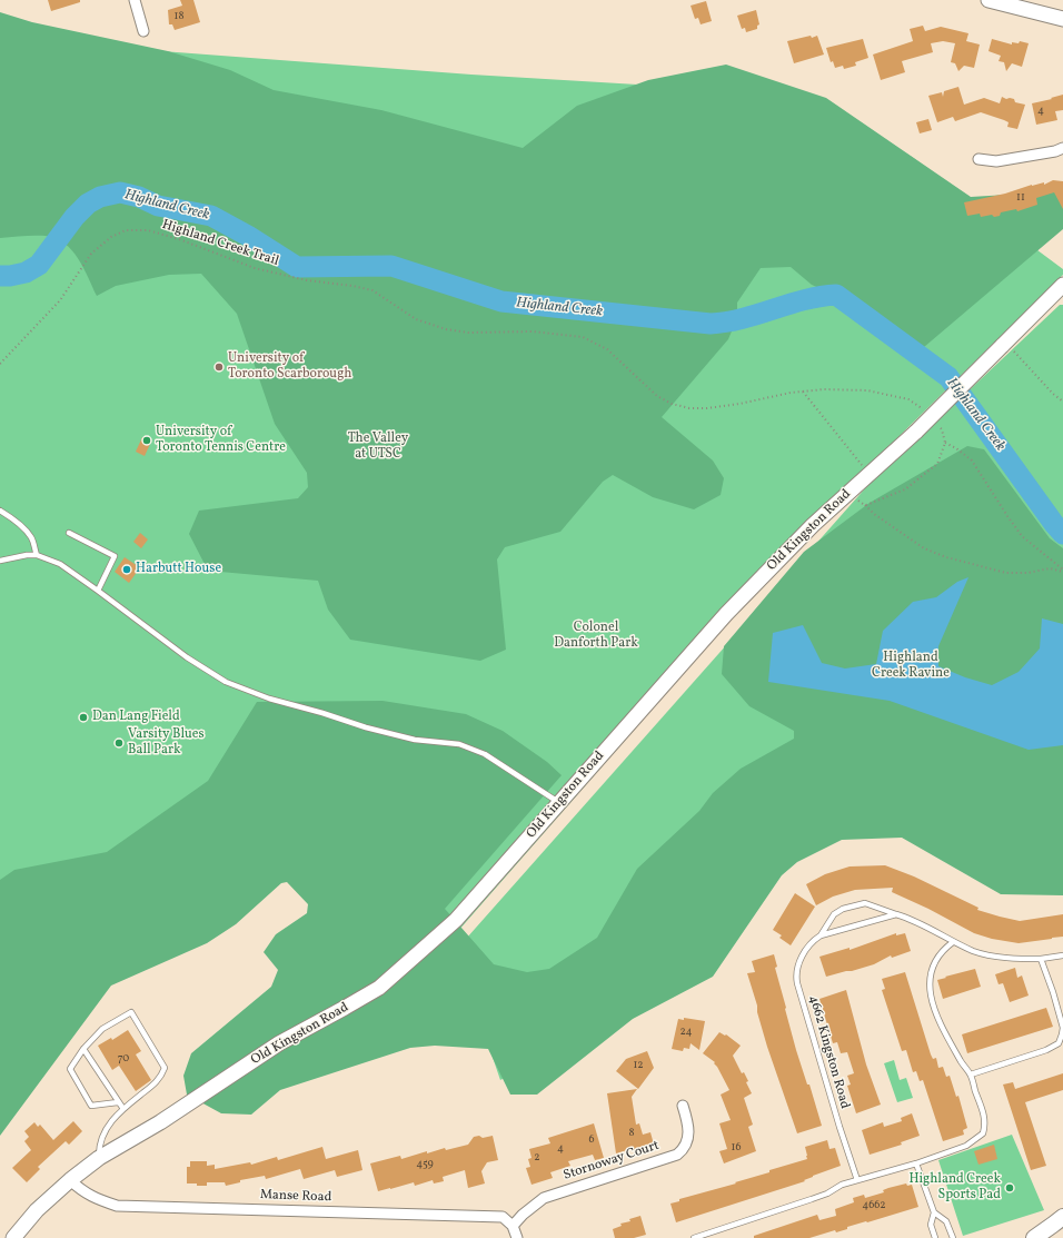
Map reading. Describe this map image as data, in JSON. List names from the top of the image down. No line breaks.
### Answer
{"streets":{"street":["Old Kingston Road","Stornoway Court","Manse Road"],"lane":["4662 Kingston Road"],"path":["Highland Creek Trail"]},"crossings":[["Highland Creek Trail","Old Kingston Road"],["Old Kingston Road","Manse Road"],["Stornoway Court","Manse Road"]],"water":["Highland Creek"],"parks":["The Valley at UTSC","Colonel Danforth Park","Highland Creek Ravine"],"places":["University of Toronto Scarborough","University of Toronto Tennis Centre","Harbutt House","Dan Lang Field","Varsity Blues Ball Park","Highland Creek Sports Pad"],"house_numbers":["18","4","11","24","70","12","8","6","16","4","2","459","4662"]}
